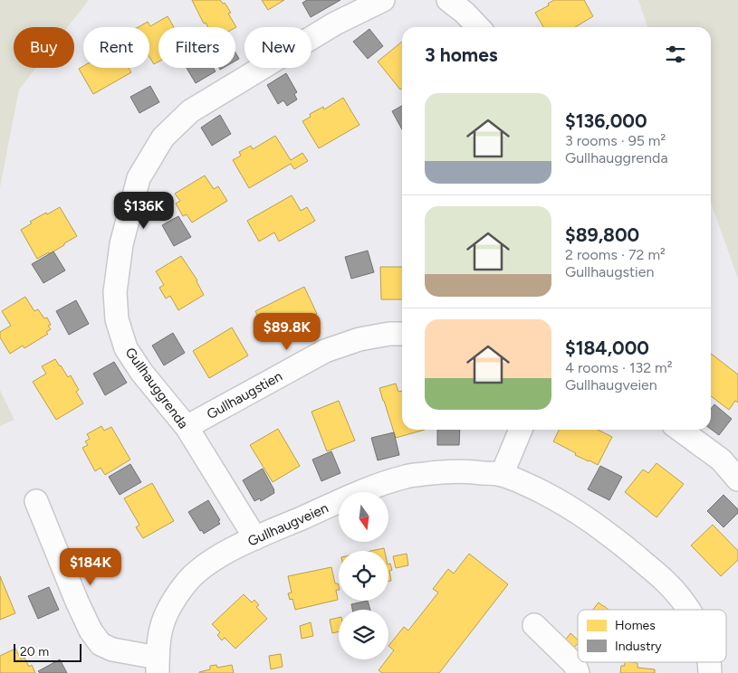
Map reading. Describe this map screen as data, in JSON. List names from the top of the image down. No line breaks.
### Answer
{"streets":{"street":["Gullhauggrenda","Gullhaugstien","Gullhaugveien"]},"crossings":[["Gullhauggrenda","Gullhaugstien"],["Gullhauggrenda","Gullhaugveien"]],"legend":["Homes","Industry"],"scale_bar":"20 m","north":"bottom","page":{"chip":["Buy","Rent","Filters","New"],"heading":"3 homes","list":[{"name":"$136,000","note":"3 rooms · 95 m² · Gullhauggrenda"},{"name":"$89,800","note":"2 rooms · 72 m² · Gullhaugstien"},{"name":"$184,000","note":"4 rooms · 132 m² · Gullhaugveien"}],"price":["$136K","$89.8K","$184K"],"scale":"20 m"}}
